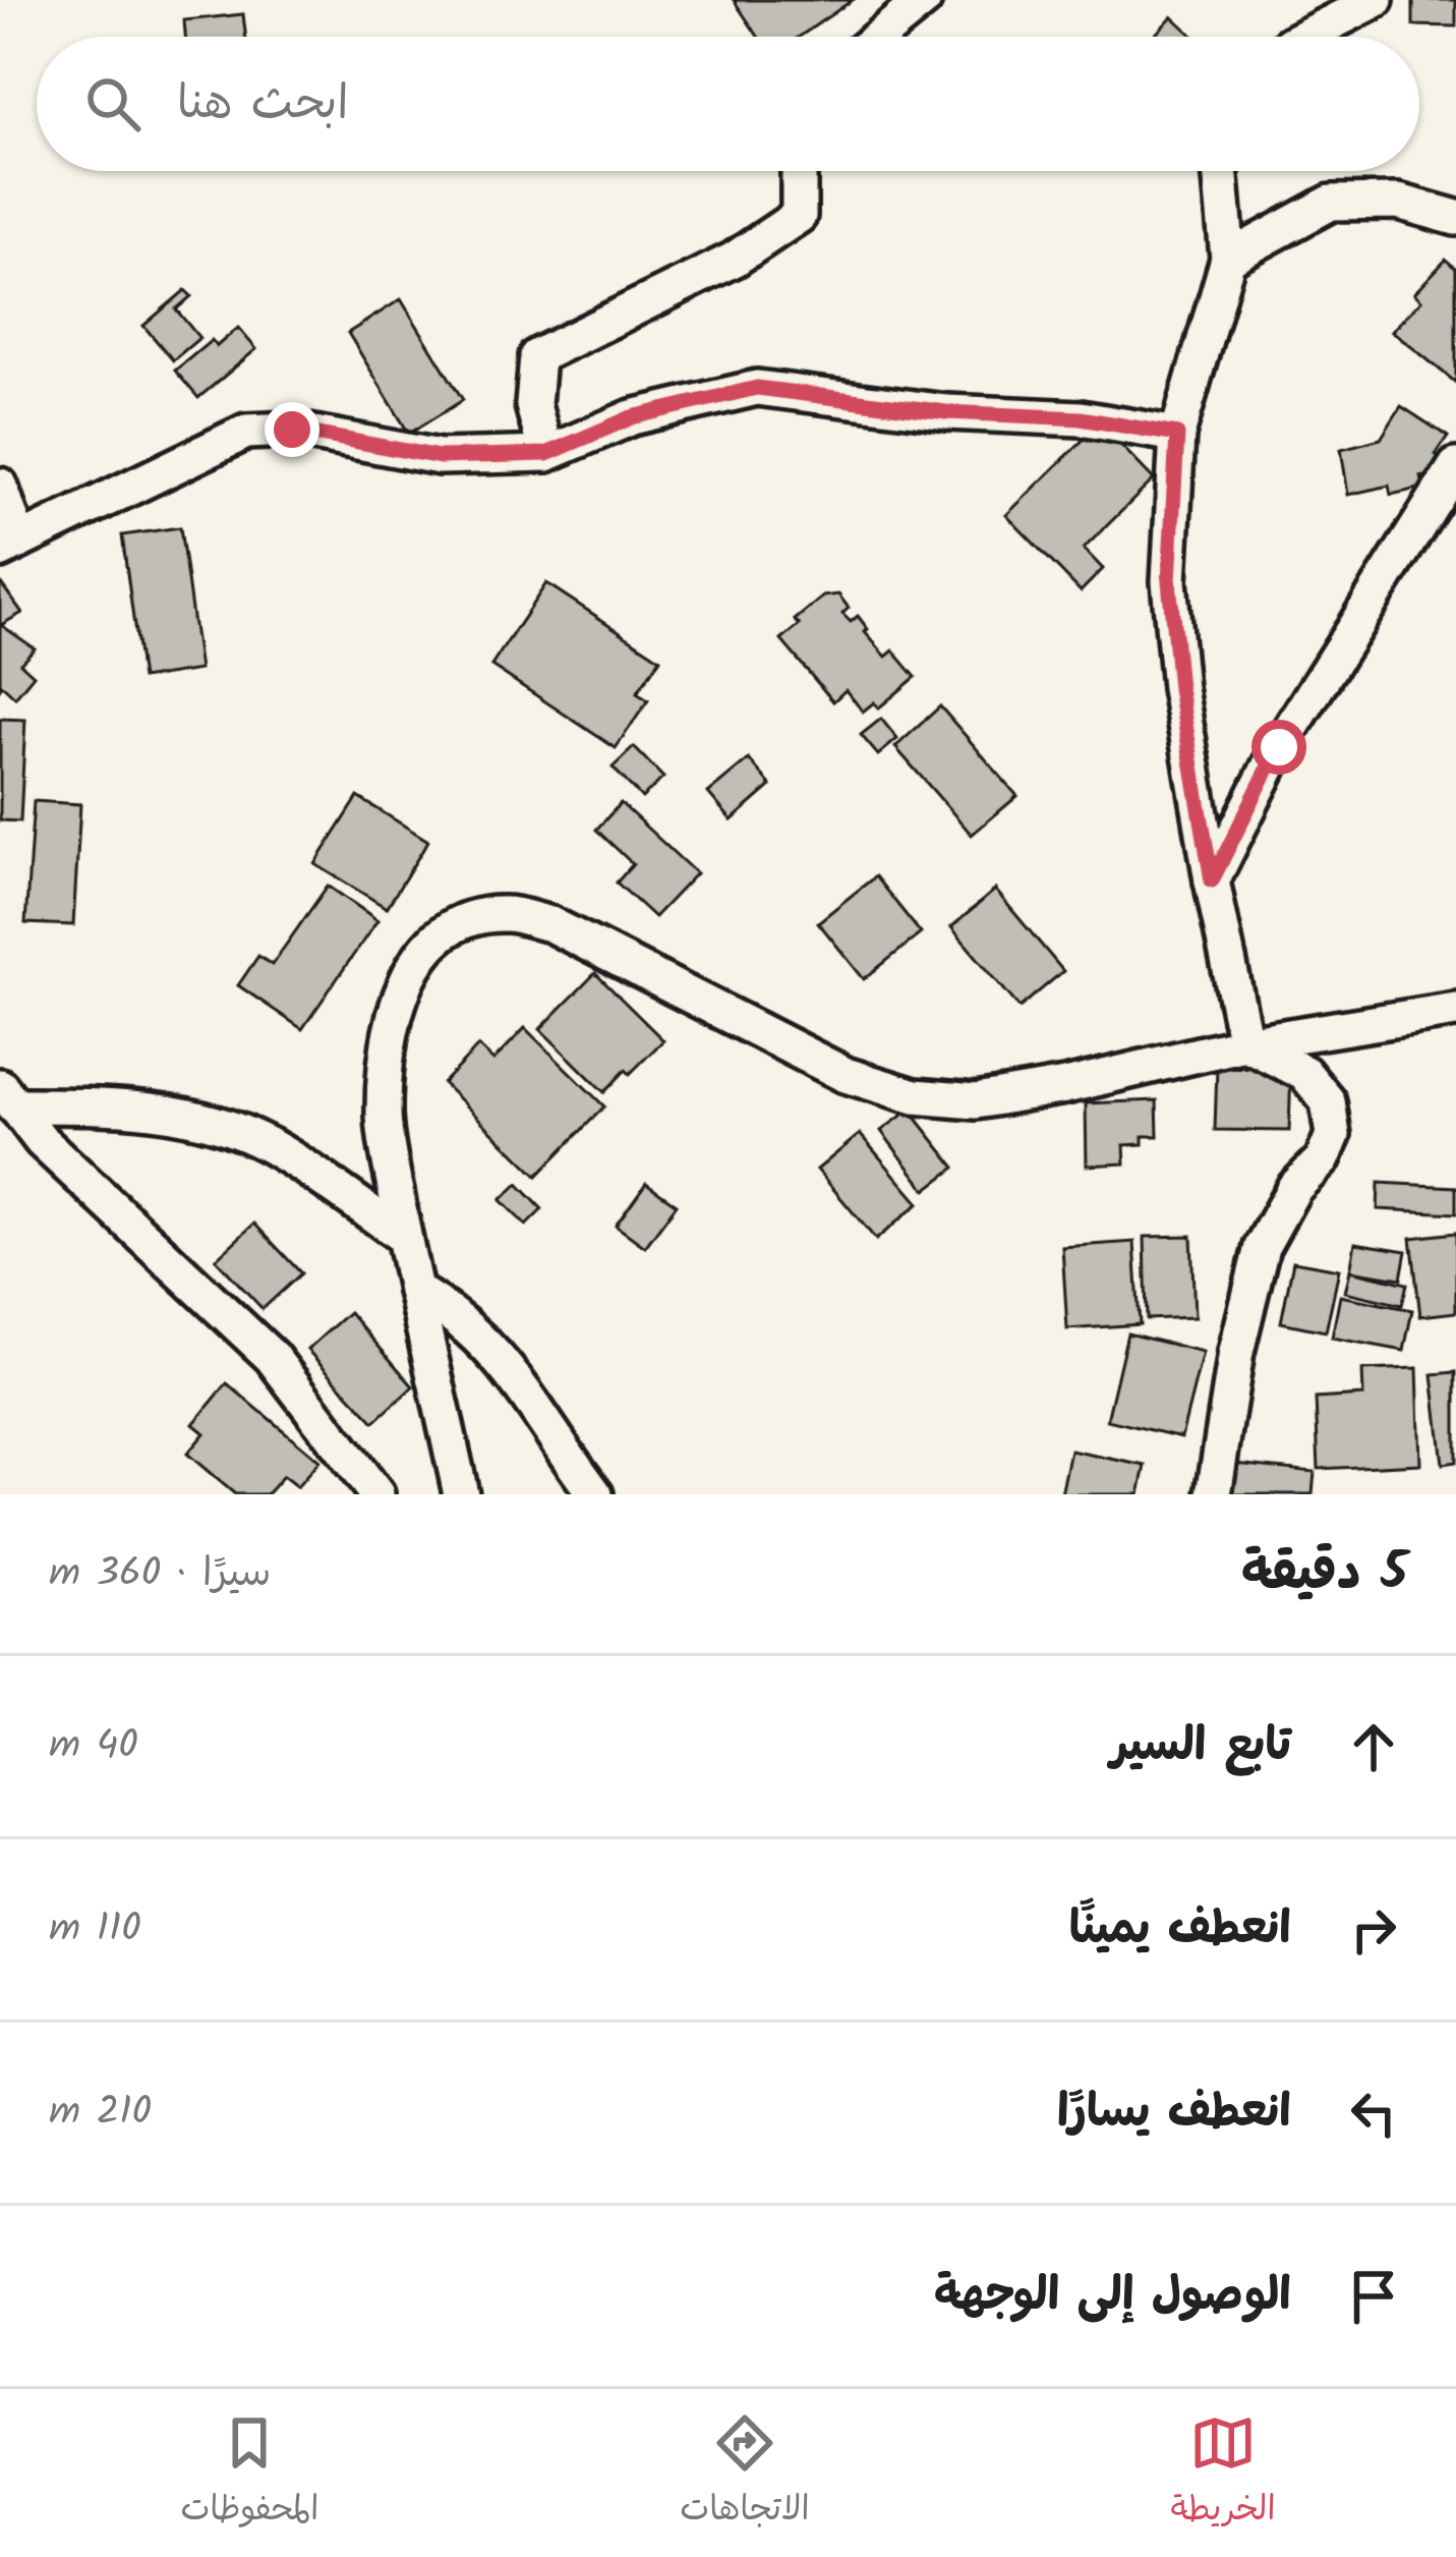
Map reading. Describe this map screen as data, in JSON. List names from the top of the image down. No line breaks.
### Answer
{"page":{"search":"ابحث هنا","heading":["5 دقيقة","سيرًا · 360 m"],"list":[["تابع السير","40 m"],["انعطف يمينًا","110 m"],["انعطف يسارًا","210 m"],"الوصول إلى الوجهة"],"nav":["الخريطة","الاتجاهات","المحفوظات"]}}
